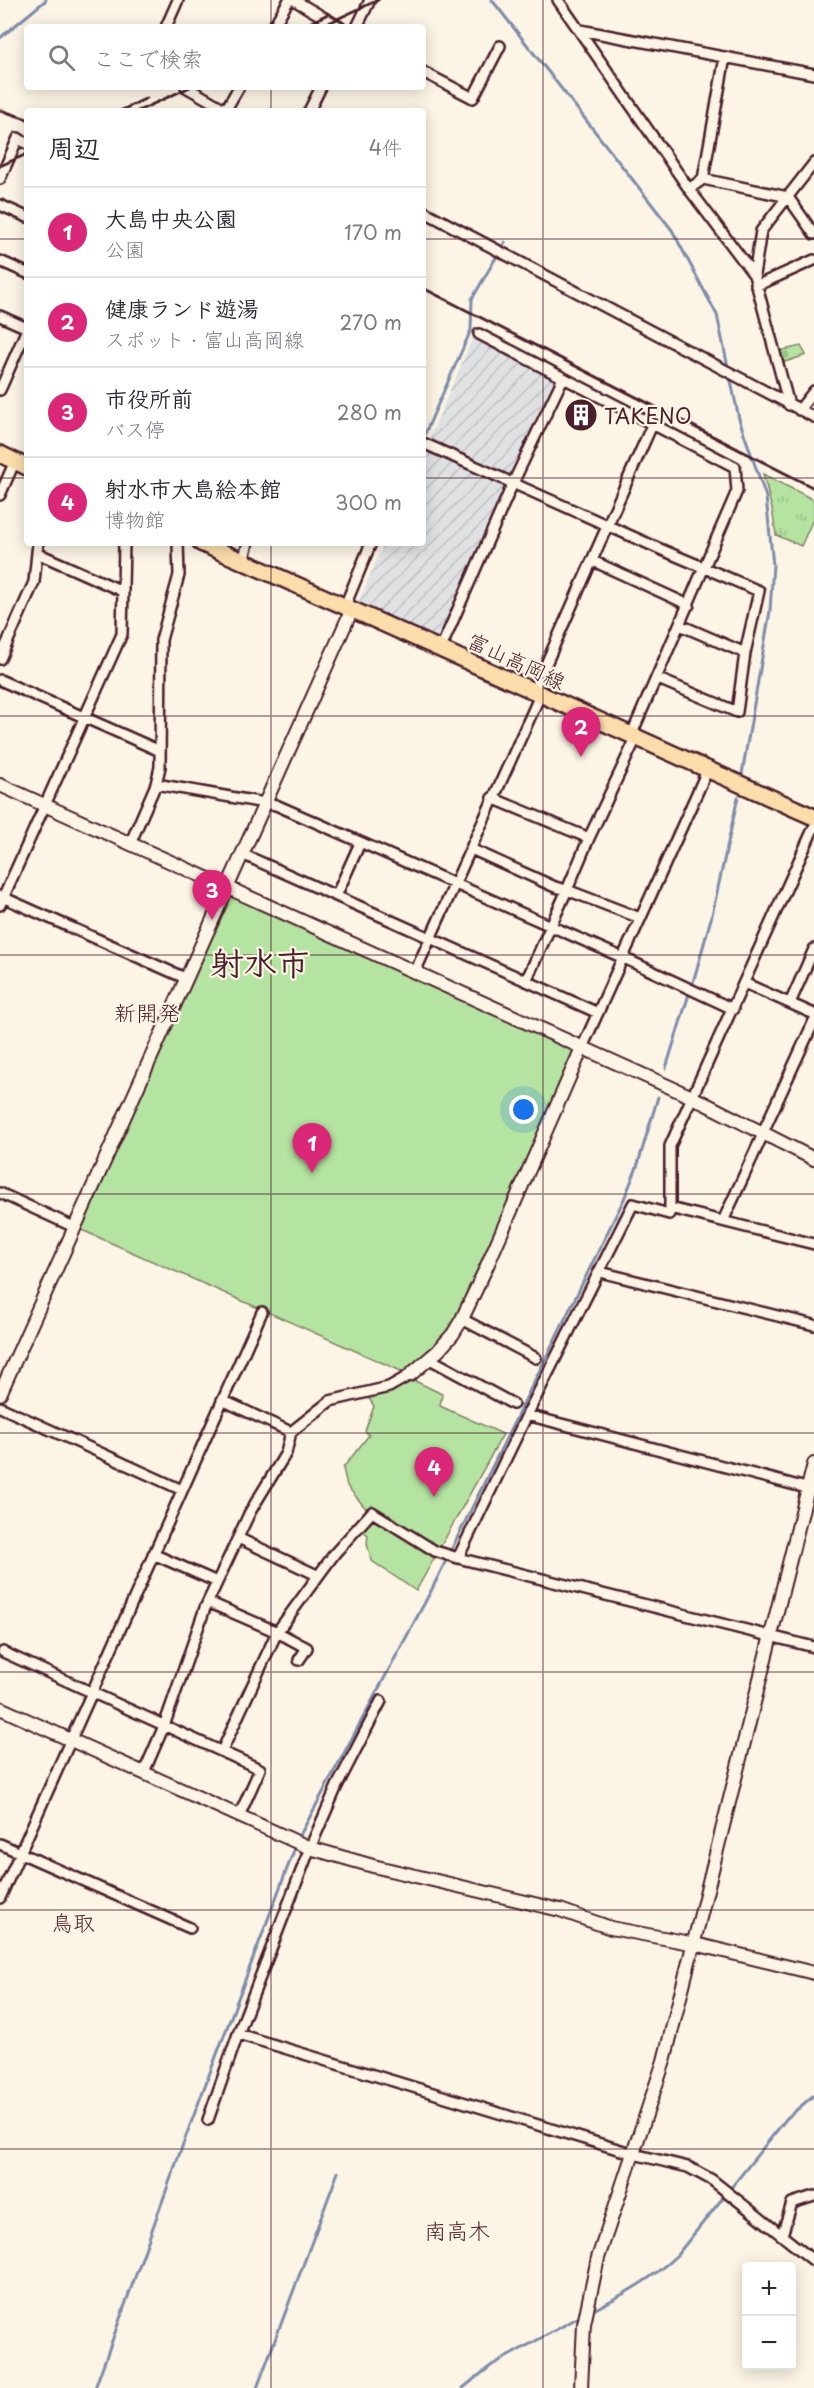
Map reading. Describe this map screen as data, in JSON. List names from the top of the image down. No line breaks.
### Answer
{"streets":{"main road":["富山高岡線"]},"districts":["射水市","新開発","鳥取","南高木"],"places":{"building":["TAKENO"]},"page":{"search":"ここで検索","heading":["周辺","4件"],"list":[{"mark":"1","name":"大島中央公園","note":"公園","value":"170 m"},{"mark":"2","name":"健康ランド遊湯","note":"スポット · 富山高岡線","value":"270 m"},{"mark":"3","name":"市役所前","note":"バス停","value":"280 m"},{"mark":"4","name":"射水市大島絵本館","note":"博物館","value":"300 m"}],"pins":["2","3","1","4"],"map_buttons":["+","−"]}}
